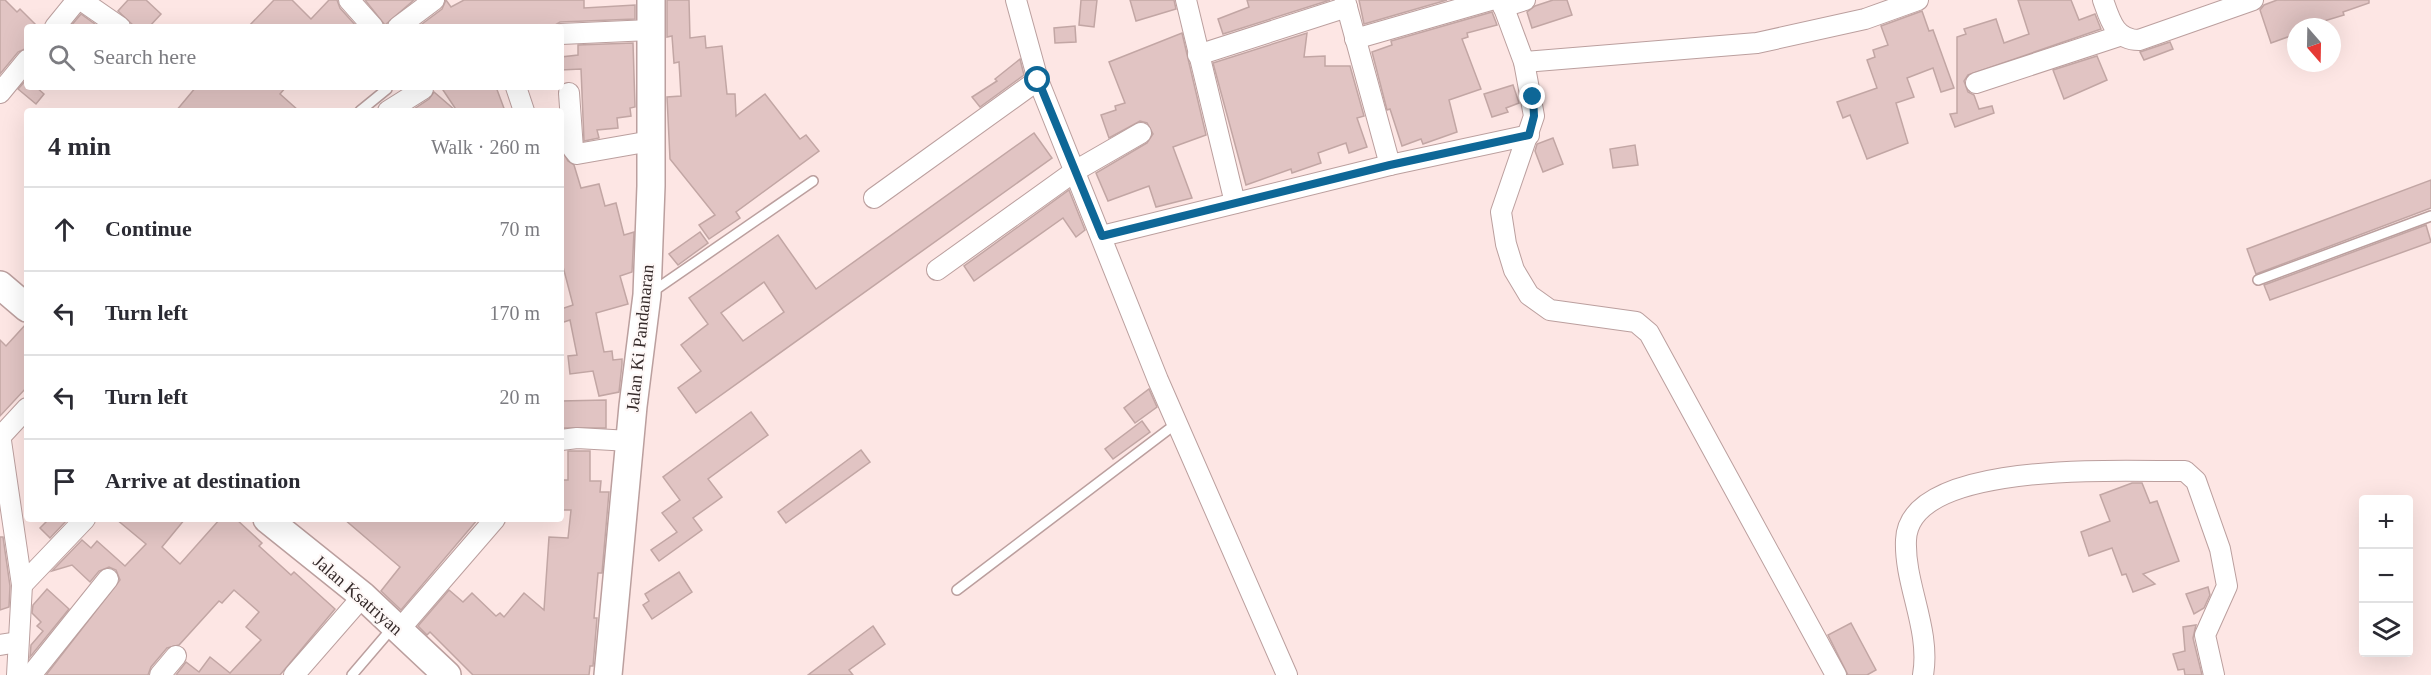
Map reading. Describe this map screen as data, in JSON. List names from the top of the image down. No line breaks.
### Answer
{"streets":{"main road":["Jalan Ki Pandanaran","Jalan Ksatriyan"]},"north":"bottom","page":{"search":"Search here","heading":["4 min","Walk · 260 m"],"list":[["Continue","70 m"],["Turn left","170 m"],["Turn left","20 m"],"Arrive at destination"],"map_buttons":["+","−"]}}
